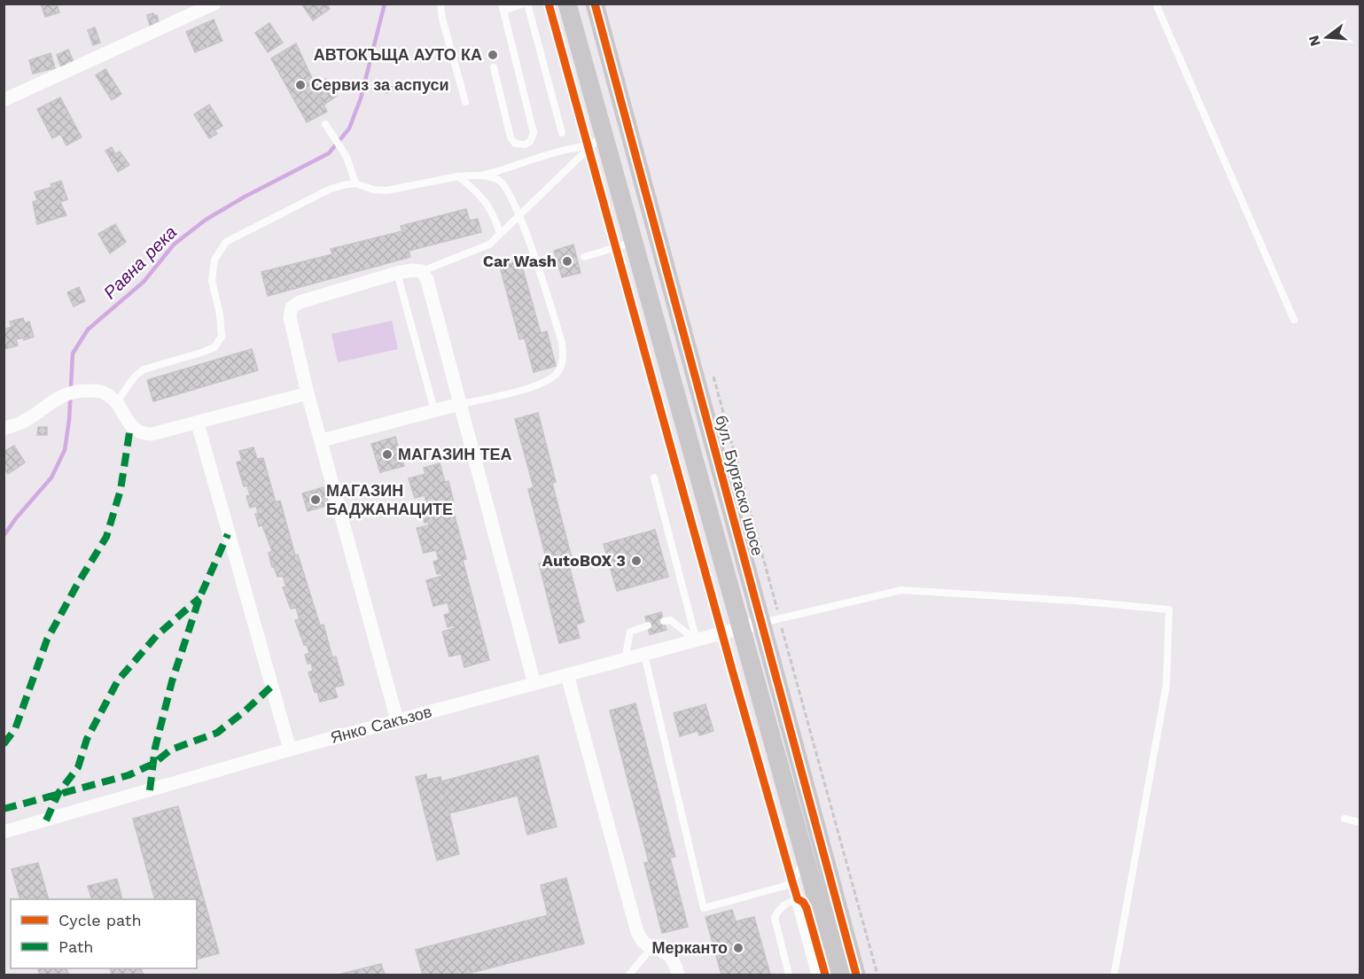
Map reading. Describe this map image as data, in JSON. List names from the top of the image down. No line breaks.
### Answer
{"streets":{"main road":["бул. Бургаско шосе"],"street":["Янко Сакъзов"]},"crossings":[["бул. Бургаско шосе","Янко Сакъзов"]],"water":["Равна река"],"places":["АВТОКЪЩА АУТО КА","Сервиз за аспуси","Car Wash","МАГАЗИН ТЕА","МАГАЗИН БАДЖАНАЦИТЕ","AutoBOX 3","Мерканто"],"legend":["Cycle path","Path"],"north":"left"}
